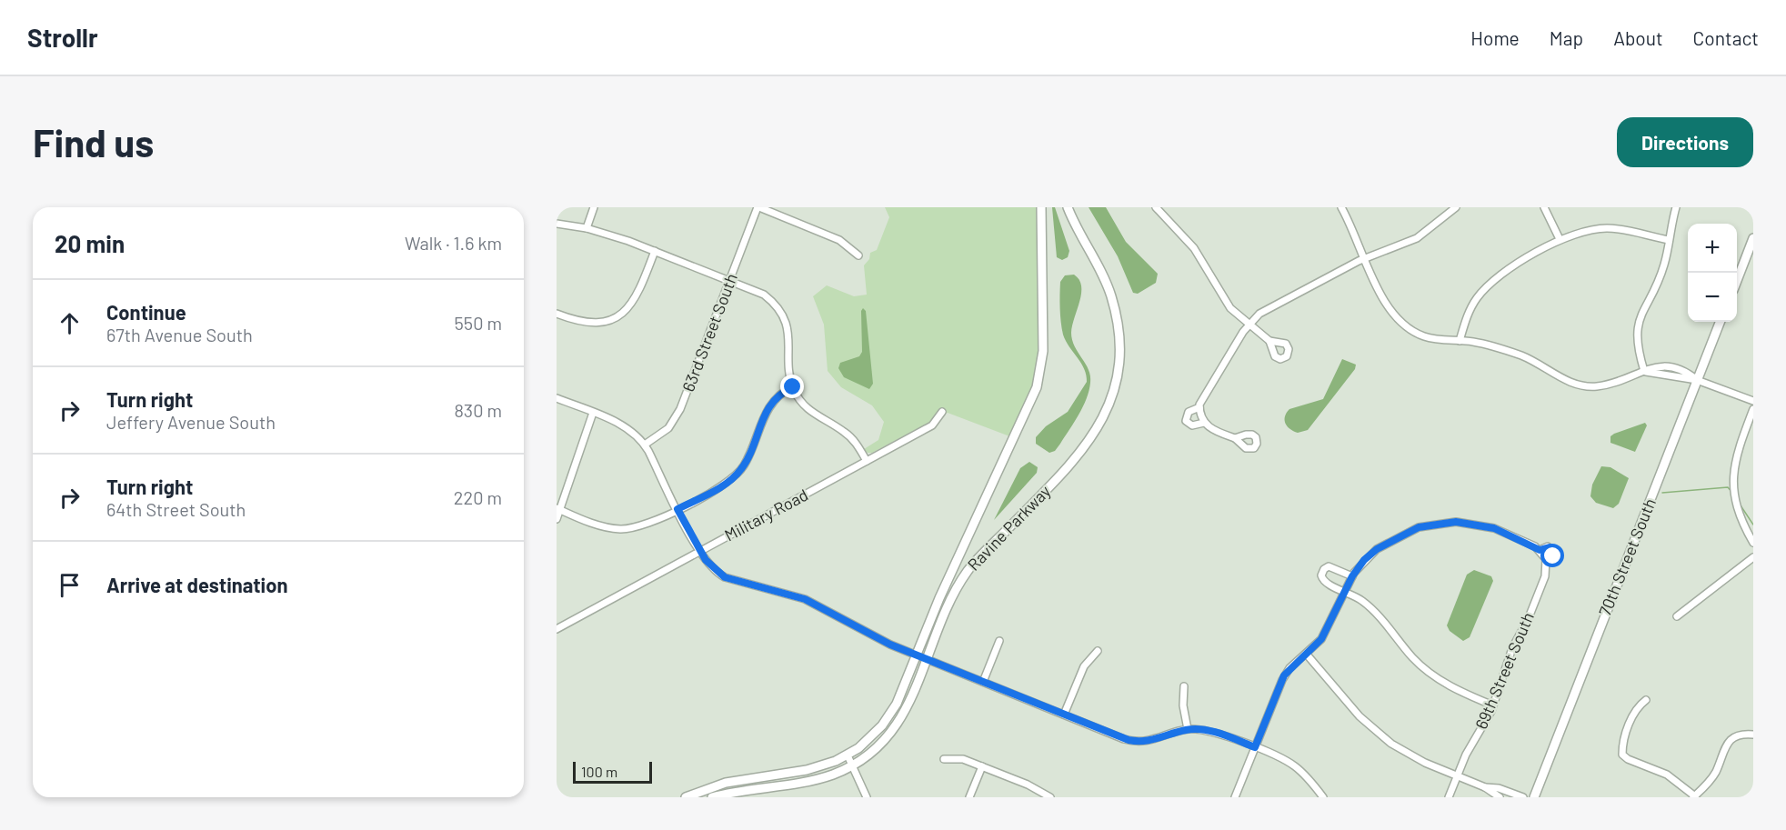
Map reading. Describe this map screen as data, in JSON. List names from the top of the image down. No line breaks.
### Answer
{"streets":{"street":["63rd Street South","Military Road","Ravine Parkway","70th Street South","69th Street South"]},"scale_bar":"100 m","page":{"header":"Strollr","nav":["Home","Map","About","Contact"],"buttons":"Directions","title":"Find us","heading":["20 min","Walk · 1.6 km"],"map_buttons":["+","−"],"list":[["Continue","67th Avenue South","550 m"],["Turn right","Jeffery Avenue South","830 m"],["Turn right","64th Street South","220 m"],"Arrive at destination"],"scale":"100 m"}}
